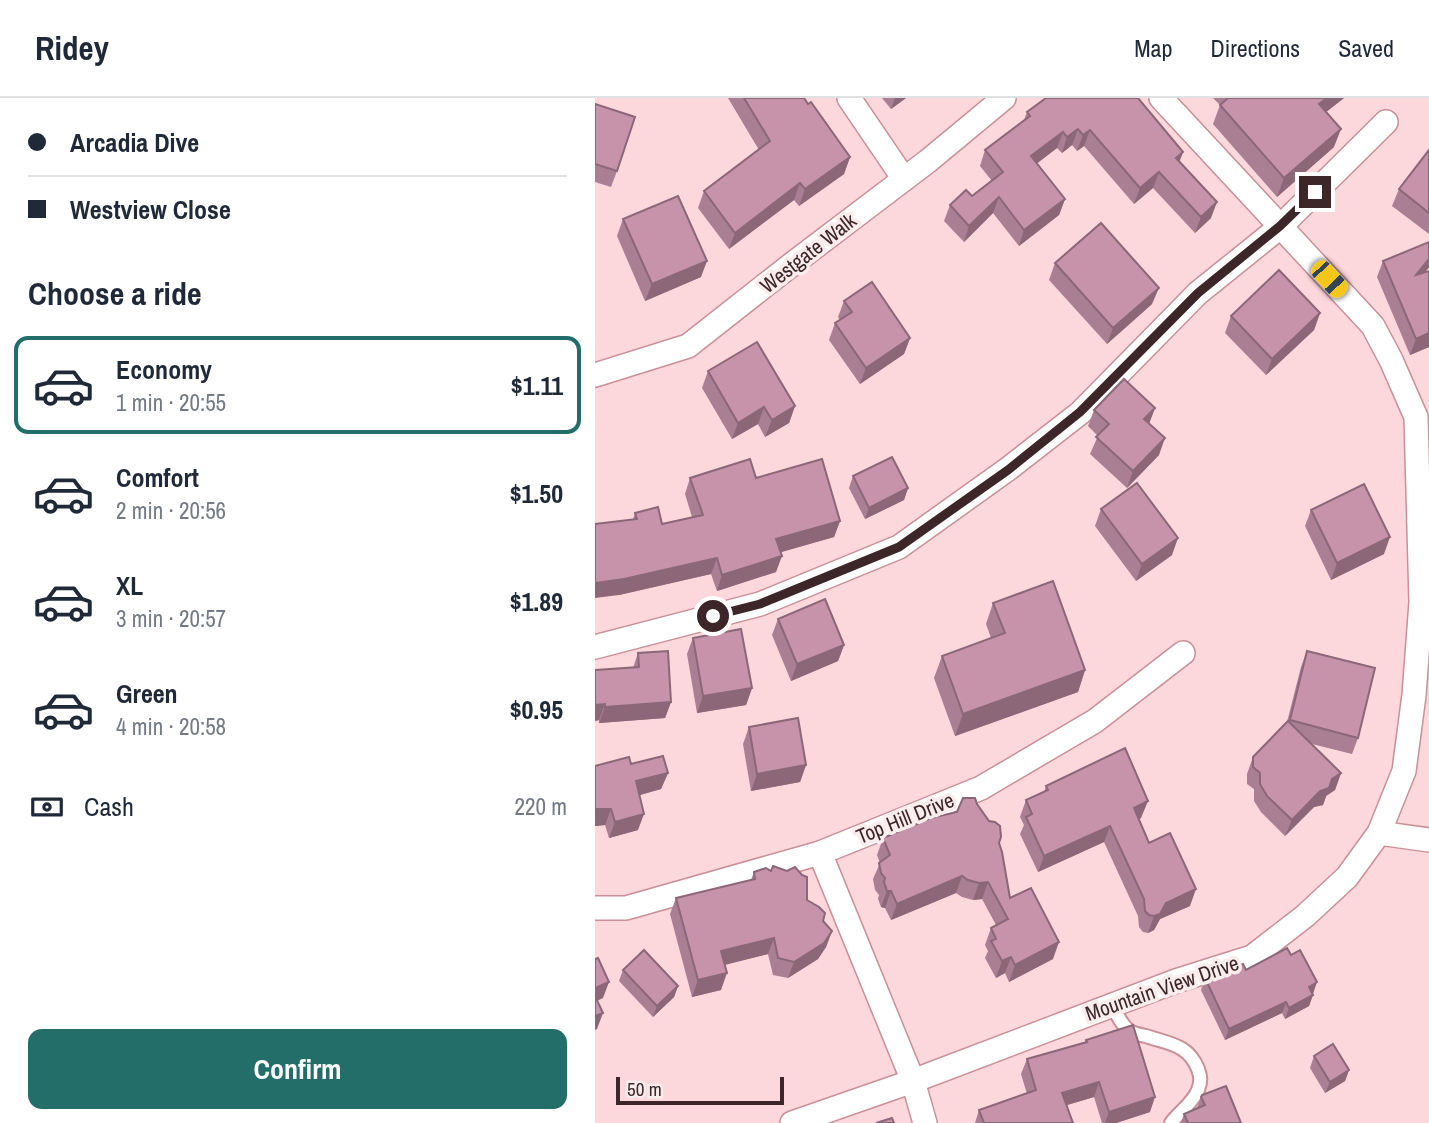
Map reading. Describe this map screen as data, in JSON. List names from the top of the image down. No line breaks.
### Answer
{"streets":{"street":["Westgate Walk","Top Hill Drive","Mountain View Drive"]},"scale_bar":"50 m","page":{"header":"Ridey","nav":["Map","Directions","Saved"],"banner":["Arcadia Dive","Westview Close"],"heading":"Choose a ride","list":[{"name":"Economy","note":"1 min · 20:55","value":"$1.11"},{"name":"Comfort","note":"2 min · 20:56","value":"$1.50"},{"name":"XL","note":"3 min · 20:57","value":"$1.89"},{"name":"Green","note":"4 min · 20:58","value":"$0.95"}],"pay":["Cash","220 m"],"buttons":"Confirm","scale":"50 m"}}
